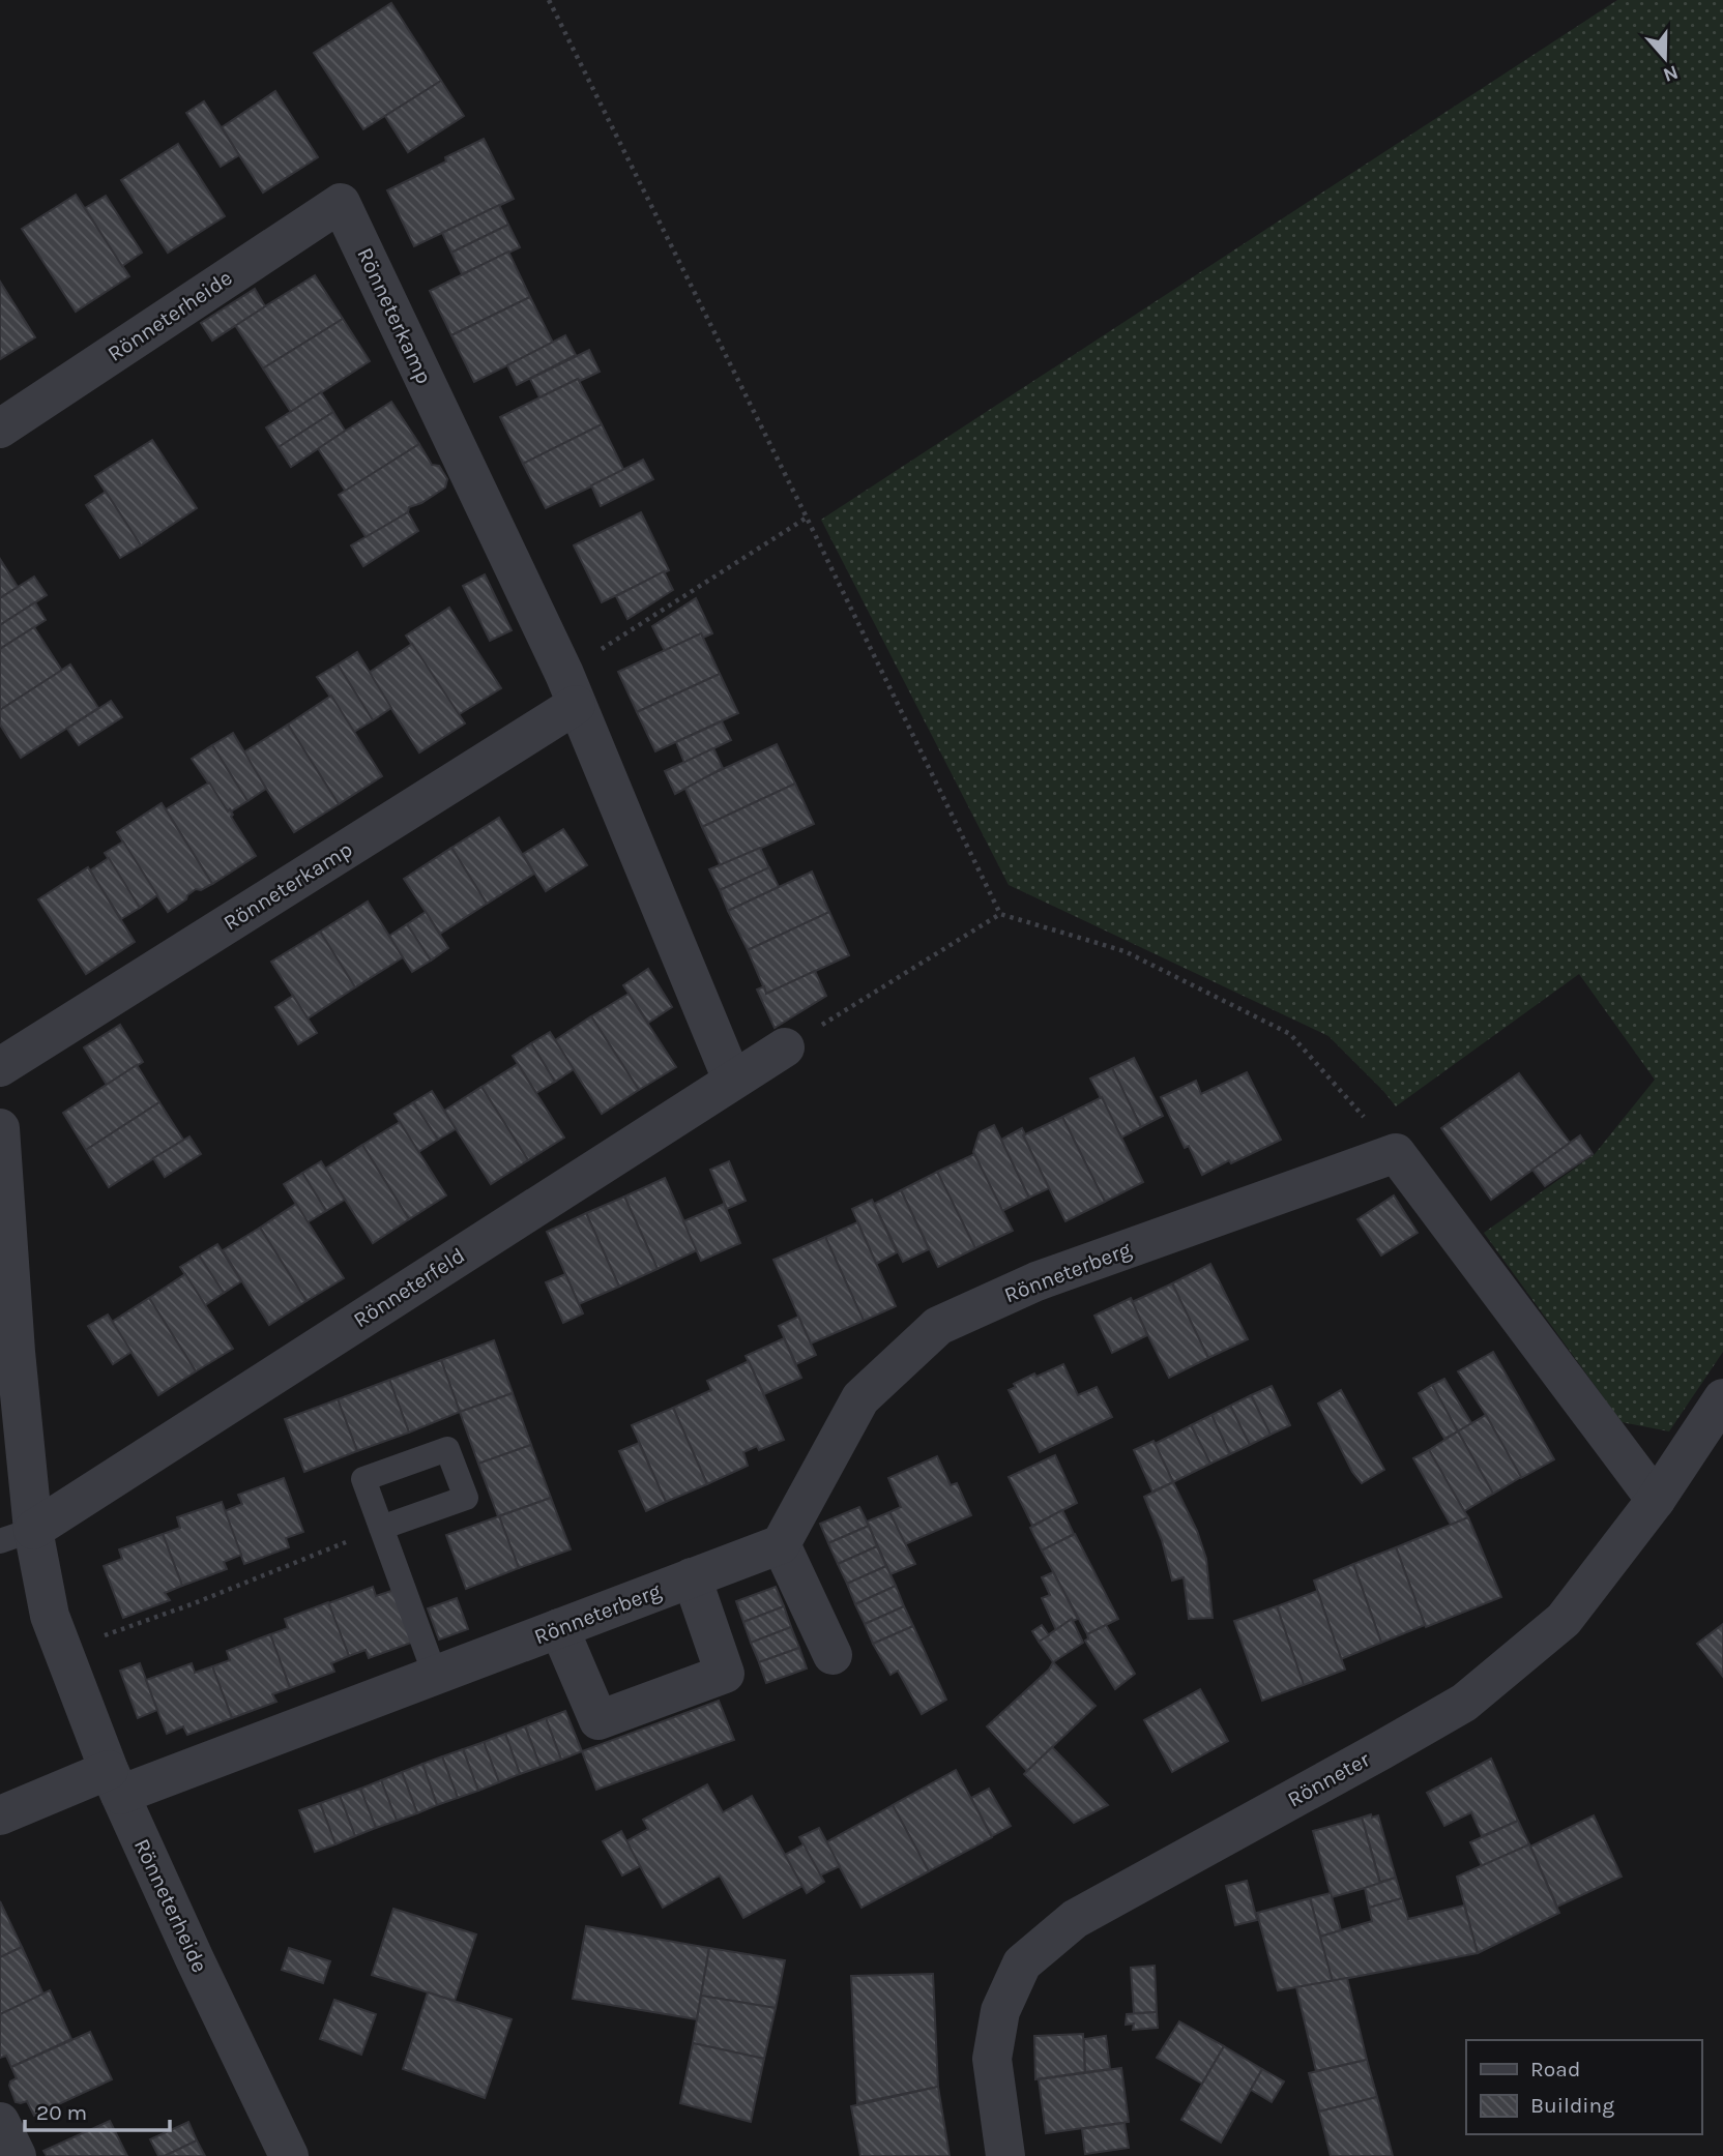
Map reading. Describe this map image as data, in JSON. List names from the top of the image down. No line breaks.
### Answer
{"streets":{"street":["Rönneterheide","Rönneterkamp","Rönneterberg","Rönneterfeld","Rönneter"]},"crossings":[["Rönneterheide","Rönneterkamp"],["Rönneterheide","Rönneterberg"],["Rönneterheide","Rönneterfeld"],["Rönneterkamp","Rönneterfeld"]],"legend":["Road","Building"],"scale_bar":"20 m","north":"bottom"}
